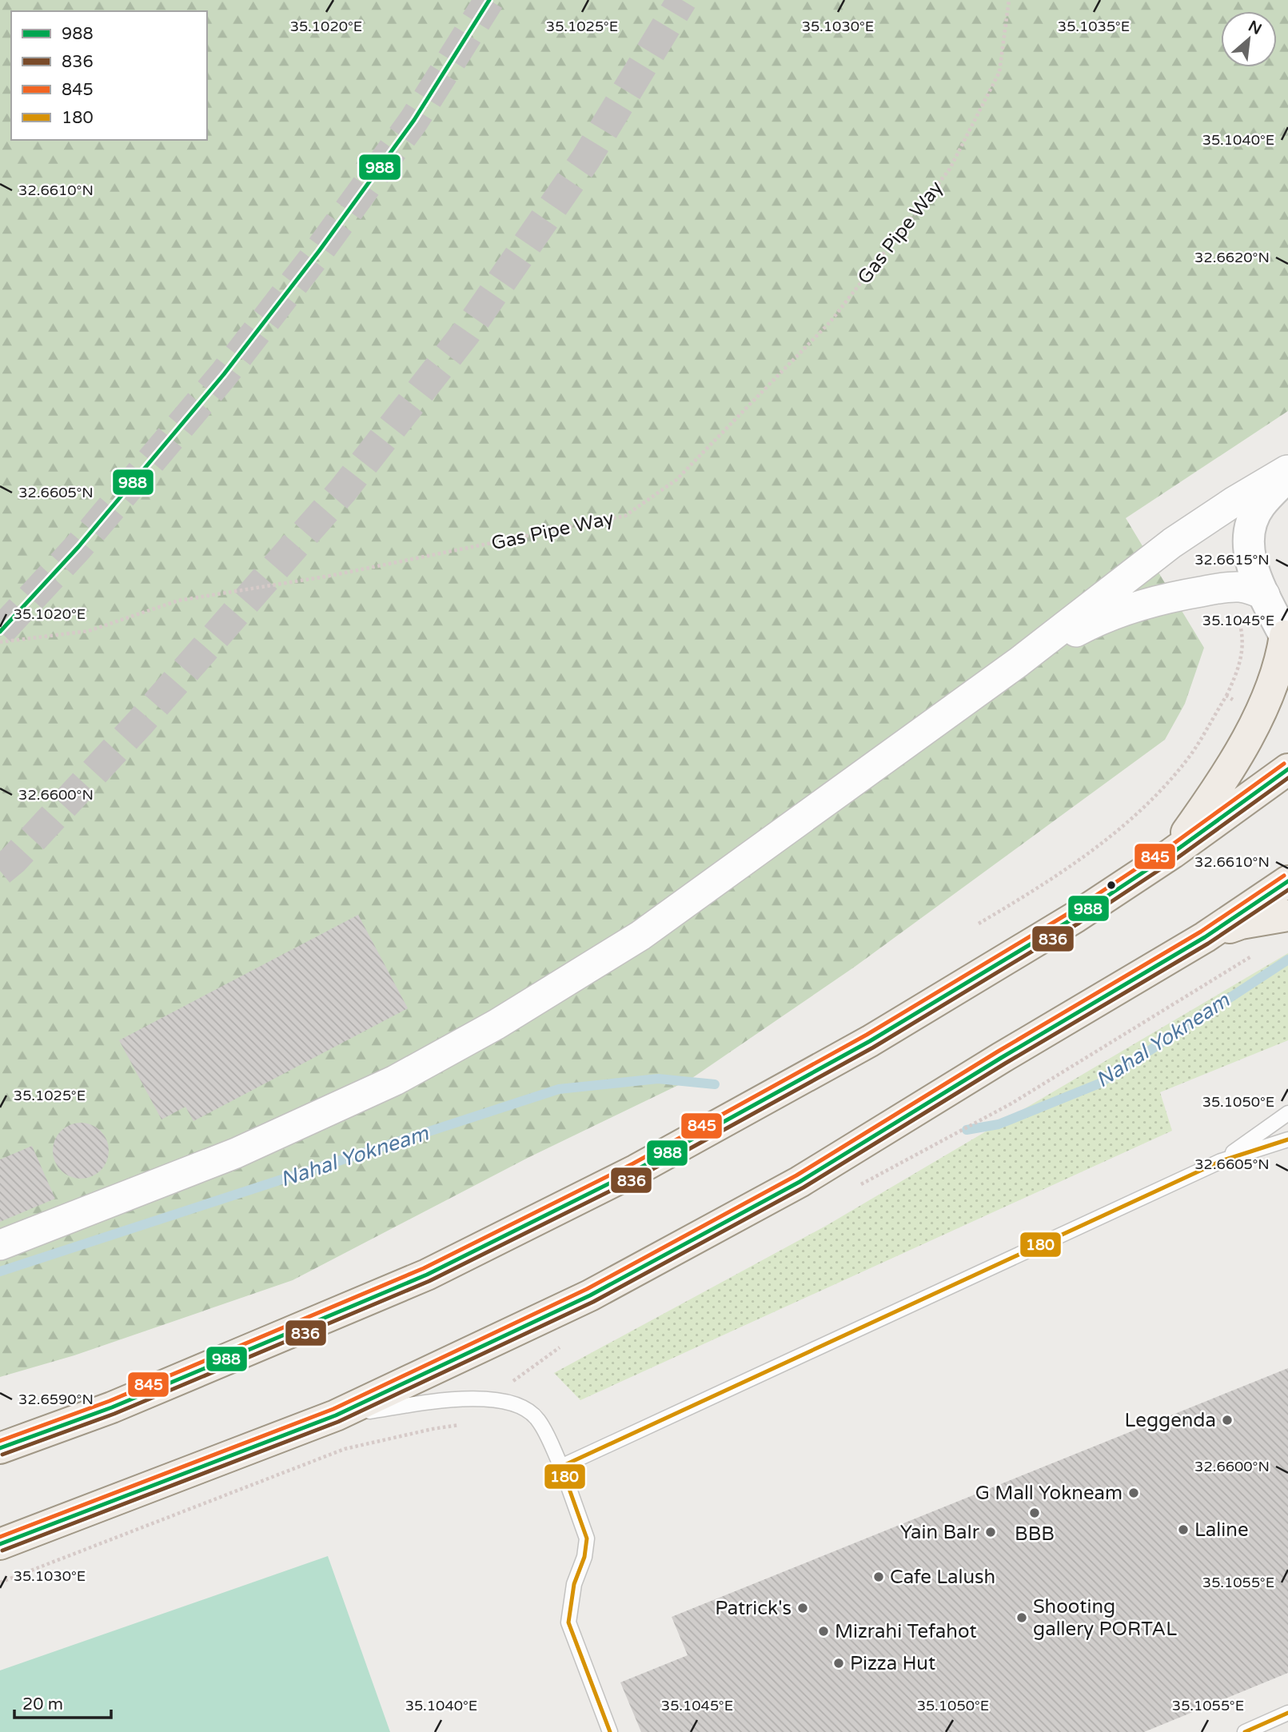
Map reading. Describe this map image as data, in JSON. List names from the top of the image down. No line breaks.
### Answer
{"streets":{"path":["Gas Pipe Way"]},"water":["Nahal Yokneam"],"places":["Leggenda","G Mall Yokneam","BBB","Laline","Yain BaIr","Cafe Lalush","Patrick's","Shooting gallery PORTAL","Mizrahi Tefahot","Pizza Hut"],"lines":["transit line 988","transit line 845","transit line 836","transit line 180"],"legend":["988","836","845","180"],"scale_bar":"20 m","north":"top right","coordinates":["35.1020°E","35.1025°E","35.1030°E","35.1035°E","35.1040°E","32.6610°N","32.6620°N","32.6605°N","32.6615°N","35.1045°E","32.6600°N","35.1050°E","32.6590°N","35.1055°E"]}
